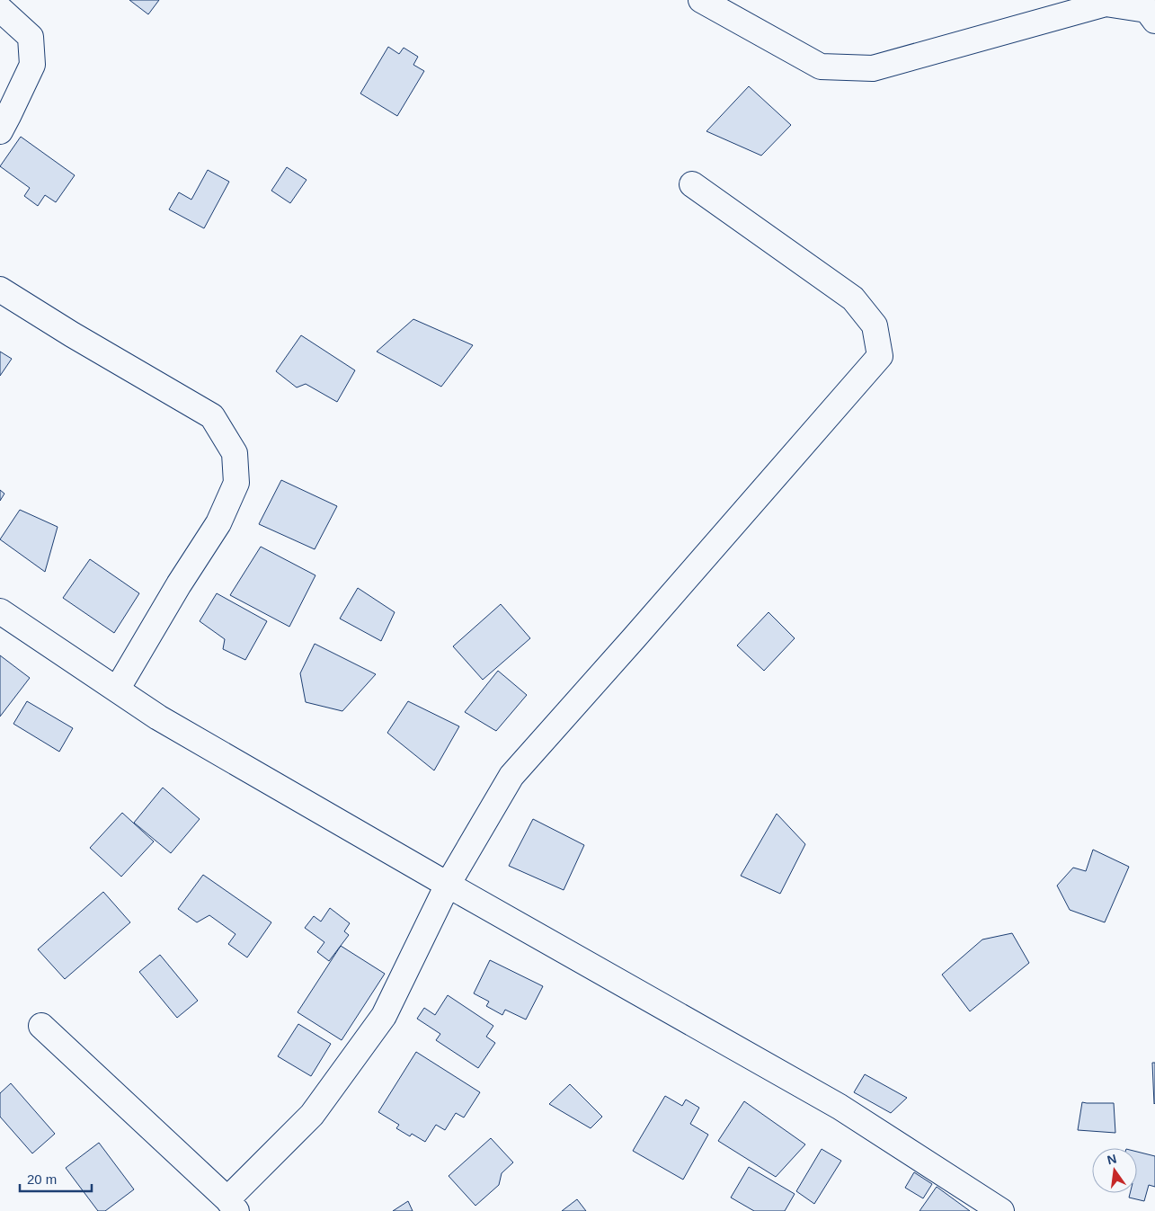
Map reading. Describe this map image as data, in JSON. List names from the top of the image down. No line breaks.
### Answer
{"scale_bar":"20 m","north":"top"}
